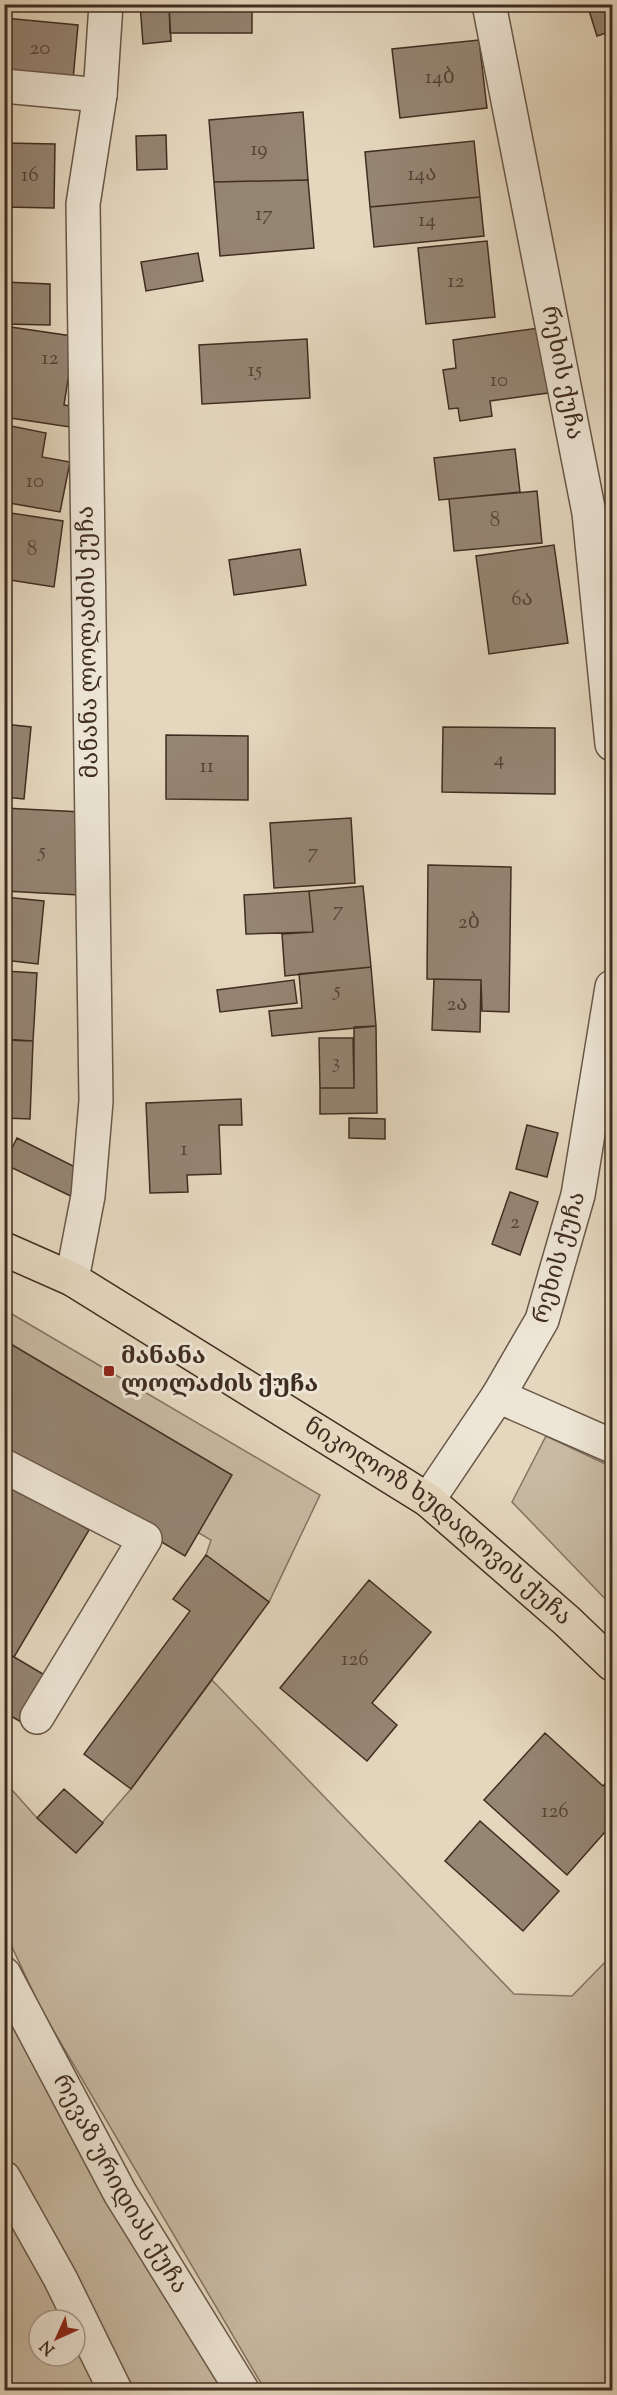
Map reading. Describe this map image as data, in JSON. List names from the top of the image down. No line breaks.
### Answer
{"streets":{"main road":["ნიკოლოზ ხუდადოვის ქუჩა"],"street":["რეხის ქუჩა","მანანა ლოლაძის ქუჩა","რევაზ ურიდიას ქუჩა"]},"crossings":[["რეხის ქუჩა","ნიკოლოზ ხუდადოვის ქუჩა"],["მანანა ლოლაძის ქუჩა","ნიკოლოზ ხუდადოვის ქუჩა"]],"places":{"transit":["მანანა ლოლაძის ქუჩა"]},"house_numbers":["20","14ბ","19","14ა","16","17","14","12","12","15","10","10","8","8","6ა","4","11","5","7","7","2ბ","5","2ა","3","1","2","126","126"],"north":"bottom left"}
